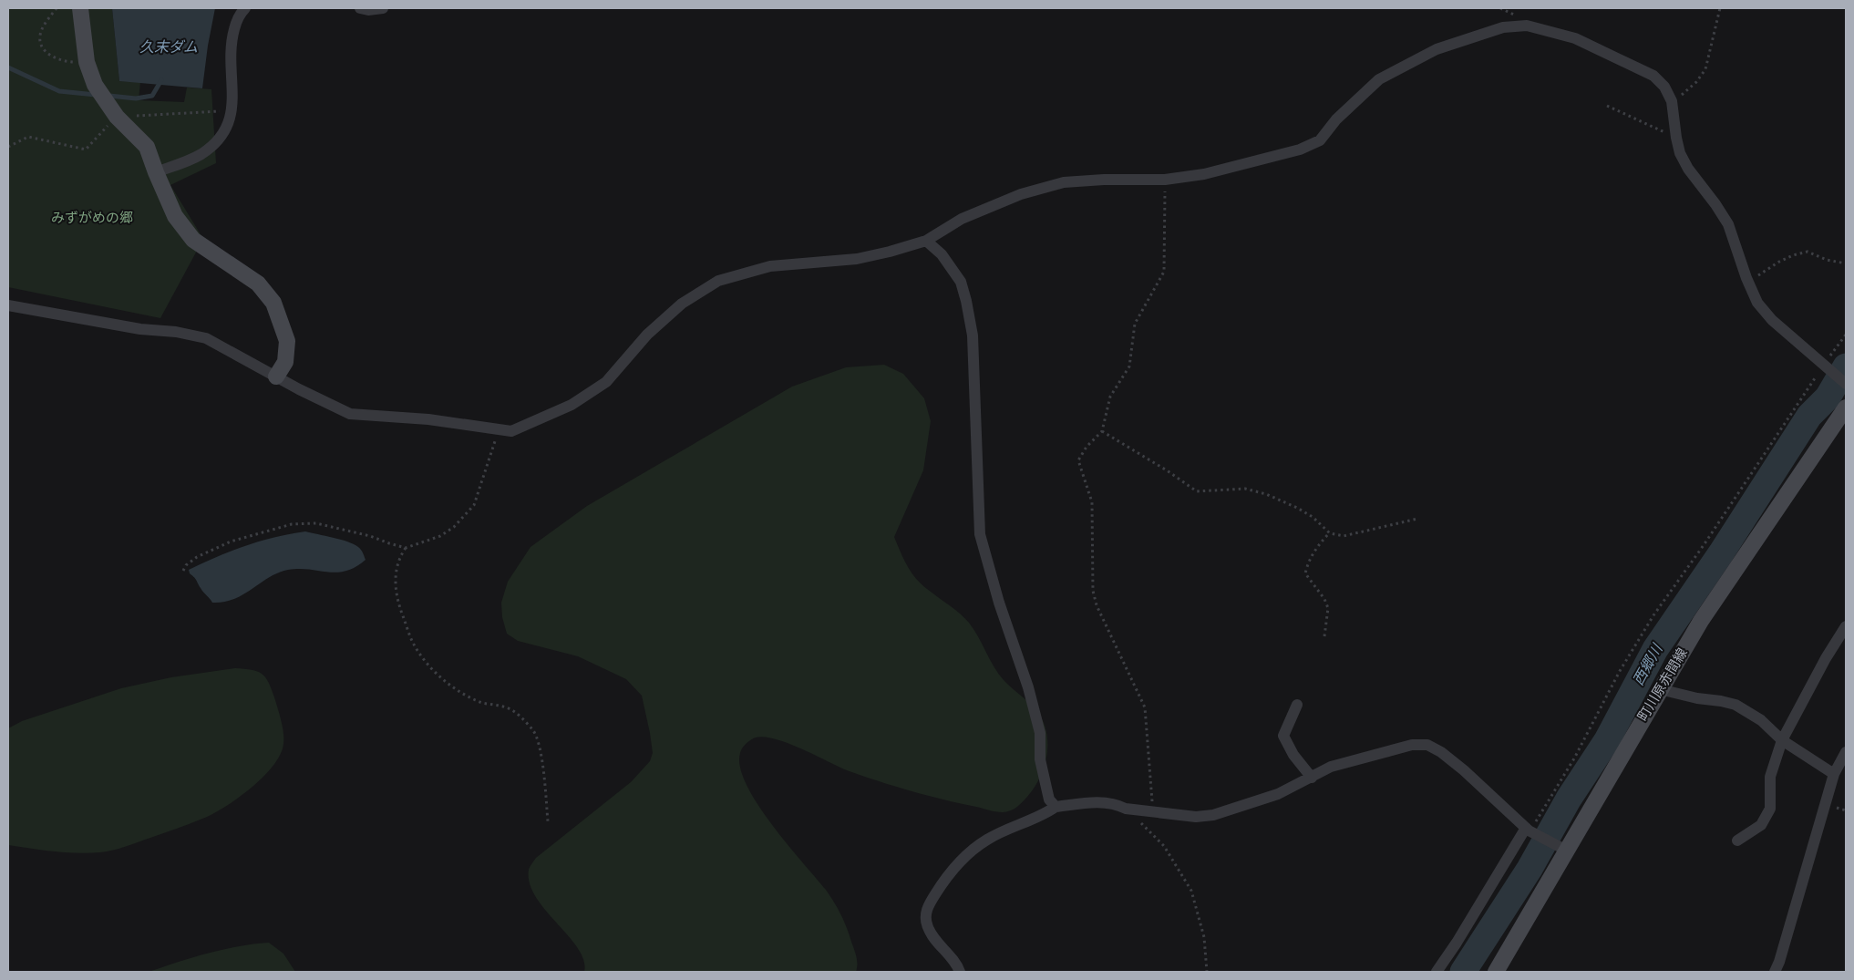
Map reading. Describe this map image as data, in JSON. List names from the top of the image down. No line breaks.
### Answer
{"streets":{"main road":["町川原赤間線"]},"water":["久末ダム","西郷川"],"parks":["みずがめの郷"]}
